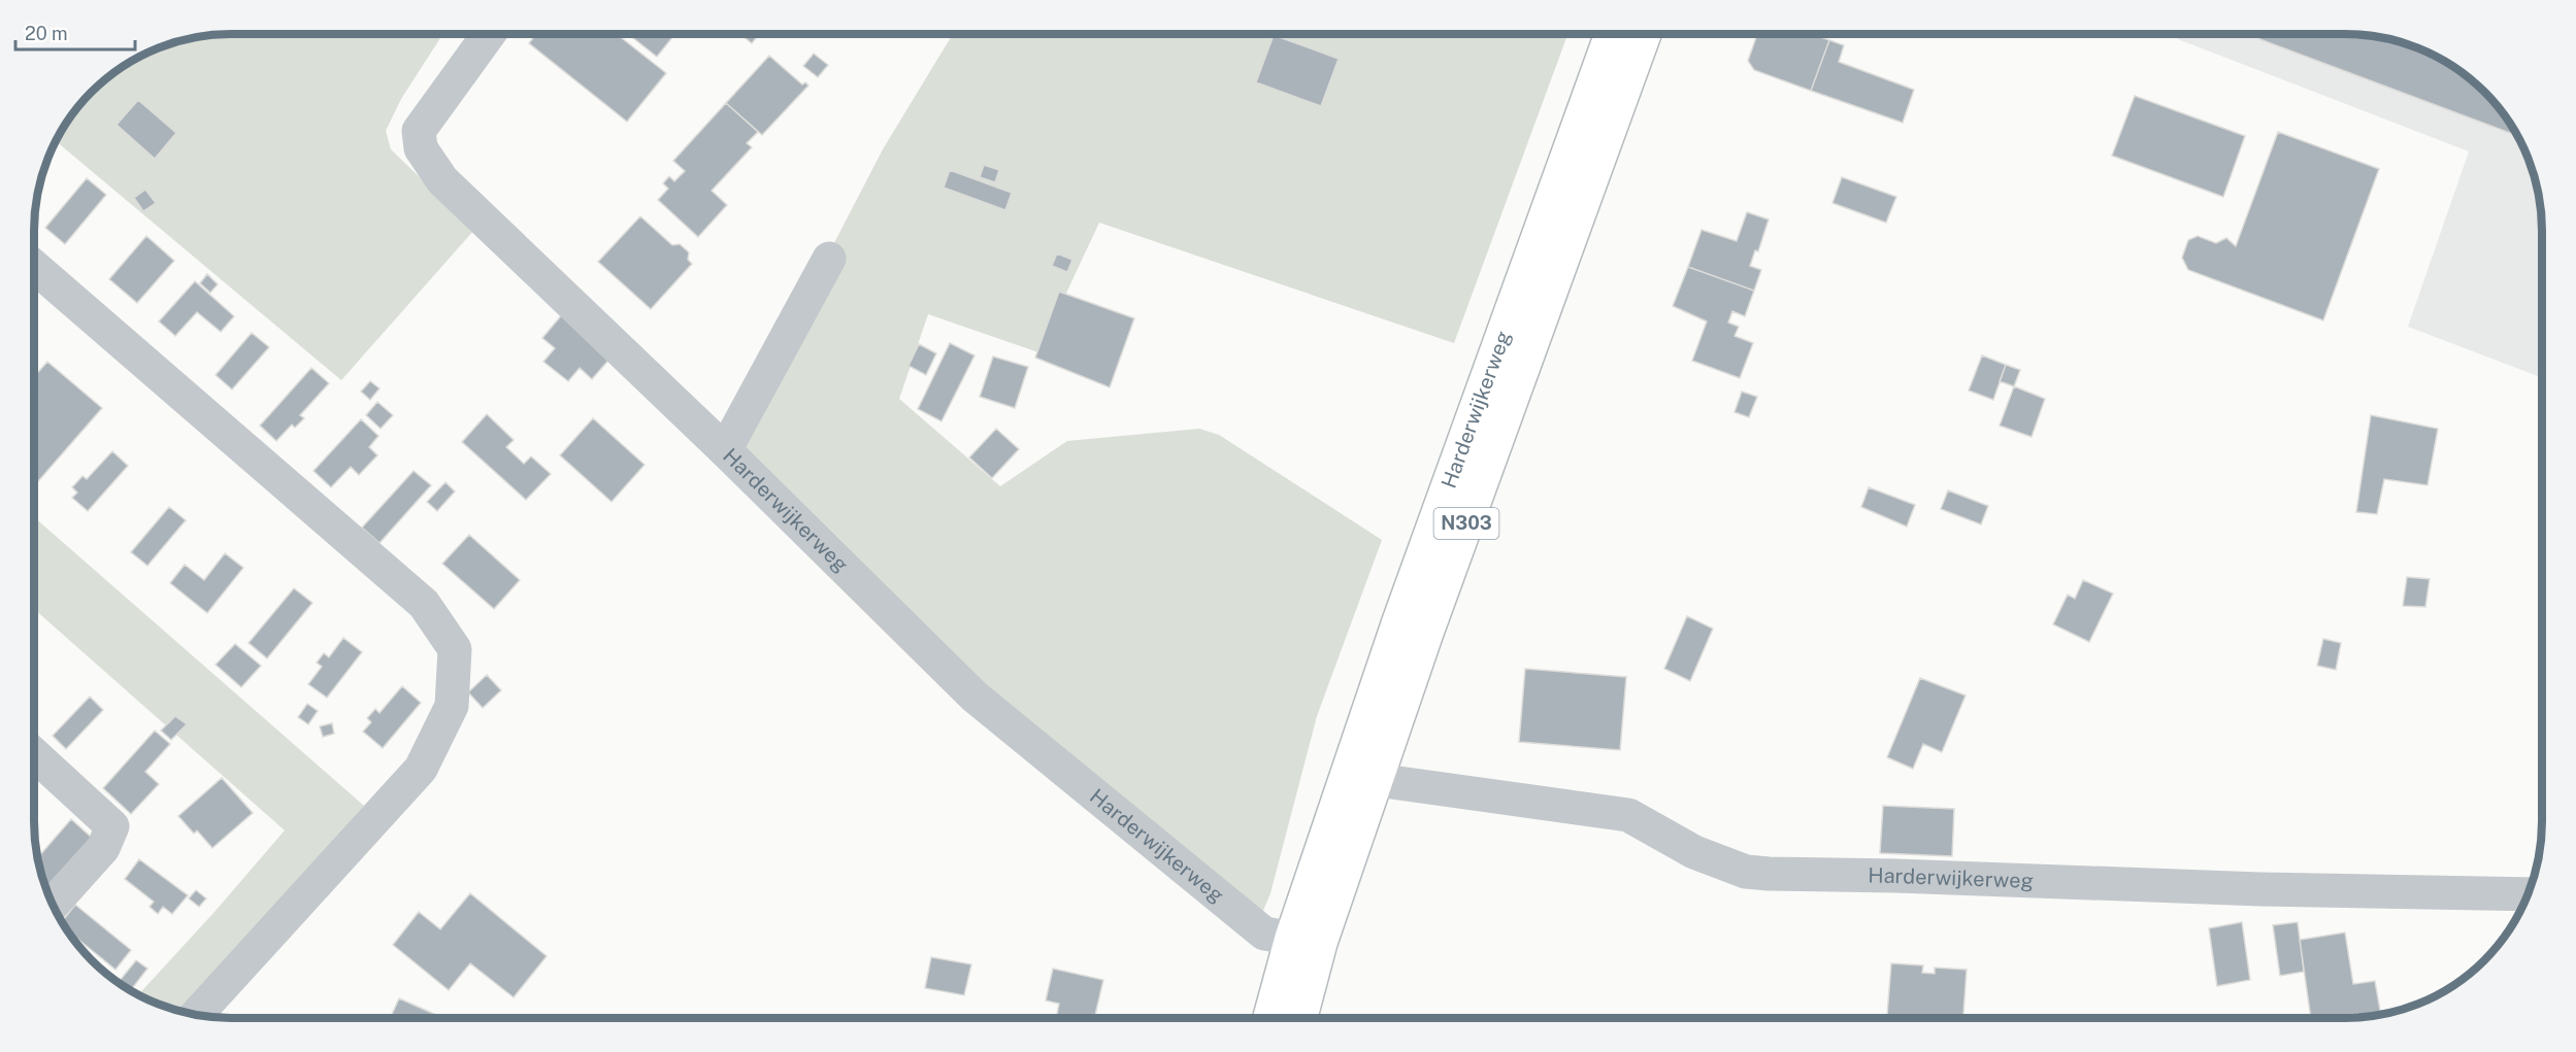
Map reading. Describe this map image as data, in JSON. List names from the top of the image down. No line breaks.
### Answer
{"streets":{"main road":["Harderwijkerweg","N303"]},"scale_bar":"20 m"}
